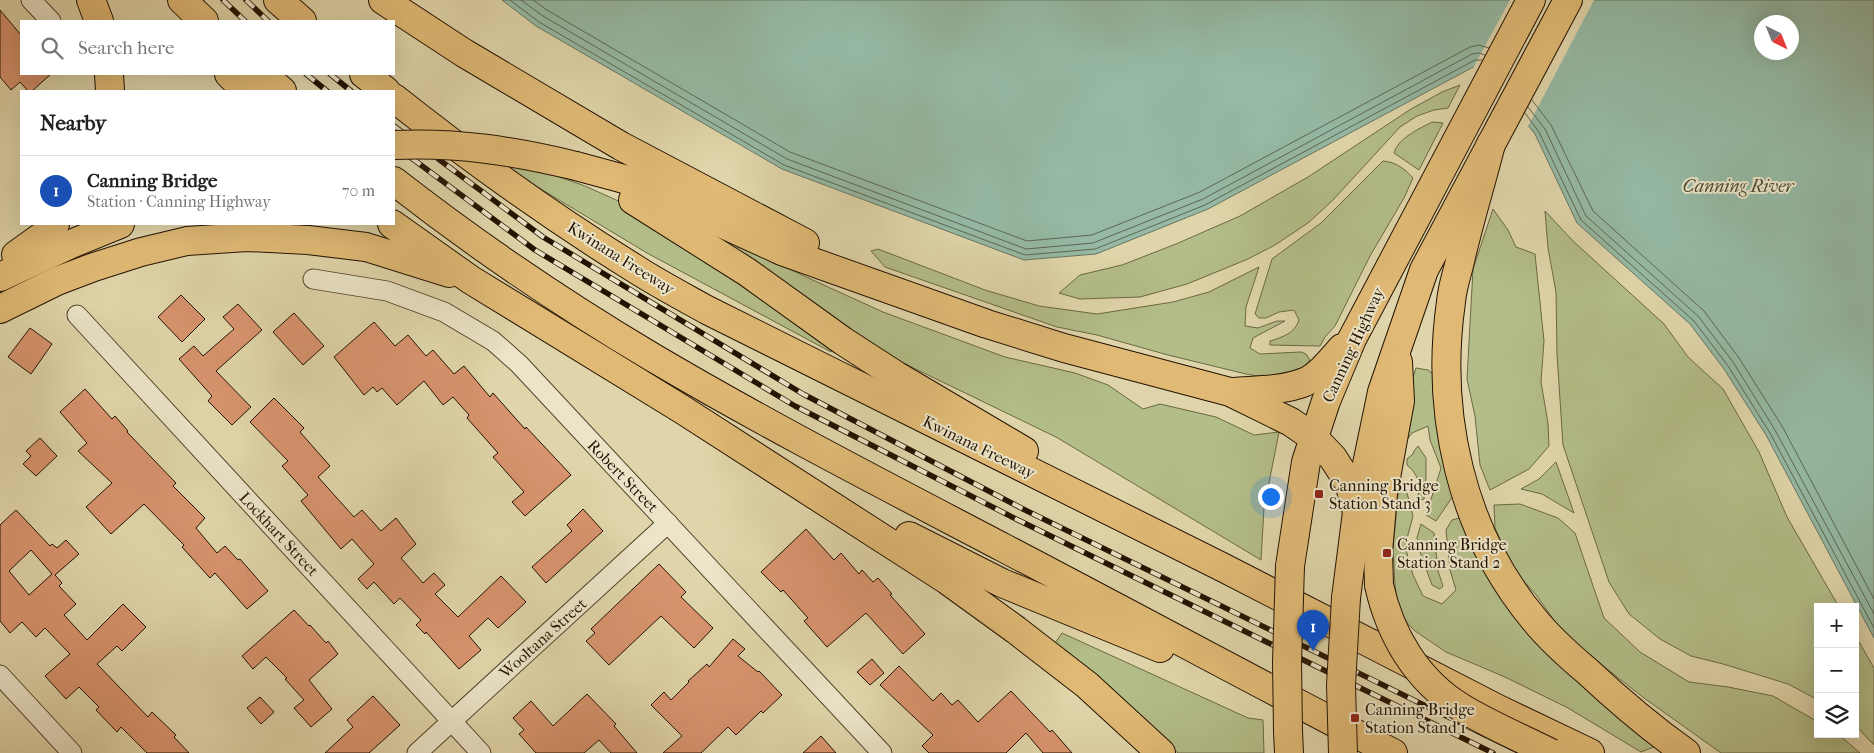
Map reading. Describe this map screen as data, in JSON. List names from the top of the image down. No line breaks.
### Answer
{"streets":{"highway":["Kwinana Freeway","Canning Highway"],"street":["Robert Street","Lockhart Street","Wooltana Street"]},"crossings":[["Robert Street","Wooltana Street"],["Lockhart Street","Wooltana Street"]],"water":["Canning River"],"places":{"transit":["Canning Bridge Station Stand 3","Canning Bridge Station Stand 2","Canning Bridge Station Stand 1"]},"north":"bottom right","page":{"search":"Search here","heading":"Nearby","list":[{"mark":"1","name":"Canning Bridge","note":"Station · Canning Highway","value":"70 m"}],"map_buttons":["+","−"],"pins":"1"}}
